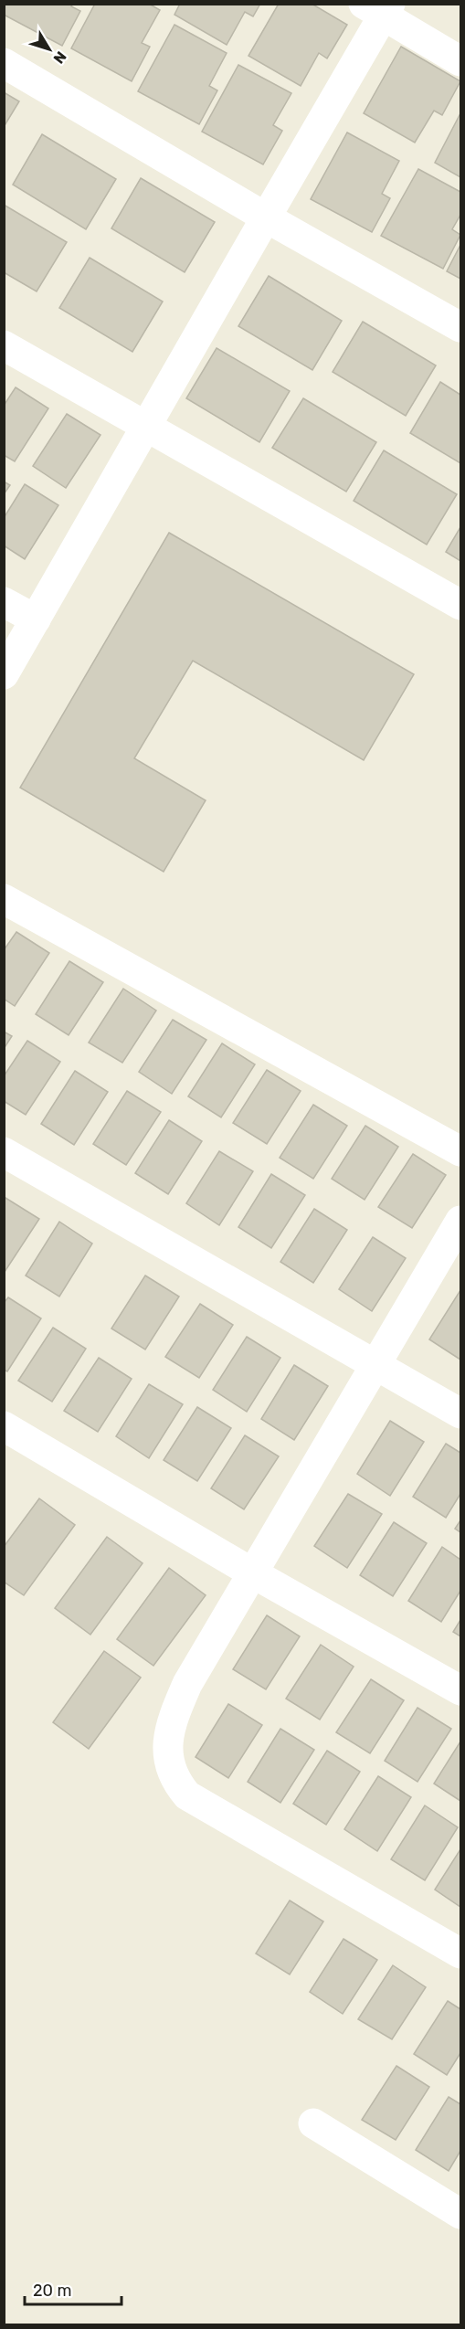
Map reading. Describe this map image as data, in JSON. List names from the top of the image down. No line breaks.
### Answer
{"scale_bar":"20 m","north":"bottom right"}
